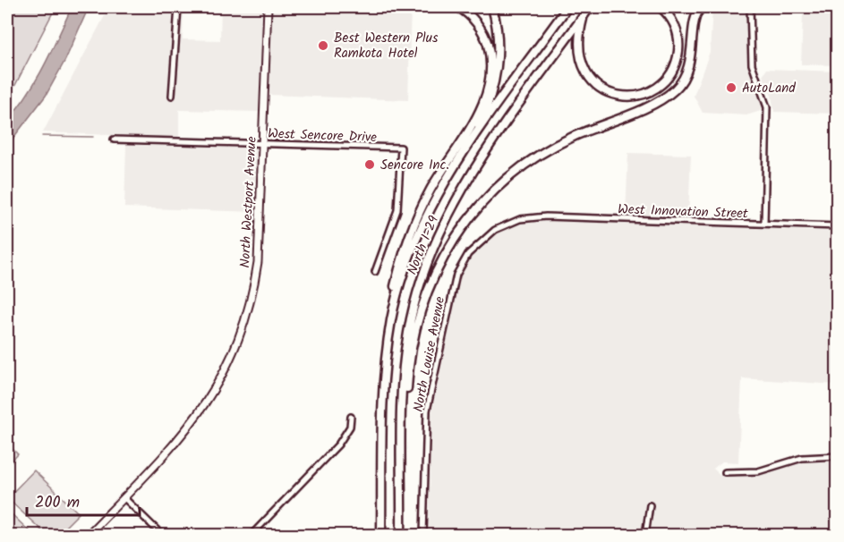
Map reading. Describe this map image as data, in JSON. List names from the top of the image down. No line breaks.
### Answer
{"streets":{"highway":["North I-29"],"main road":["North Westport Avenue"],"street":["West Sencore Drive","West Innovation Street","North Louise Avenue"]},"crossings":[["West Sencore Drive","North Westport Avenue"],["West Innovation Street","North Louise Avenue"]],"places":["Best Western Plus Ramkota Hotel","AutoLand","Sencore Inc."],"scale_bar":"200 m"}
